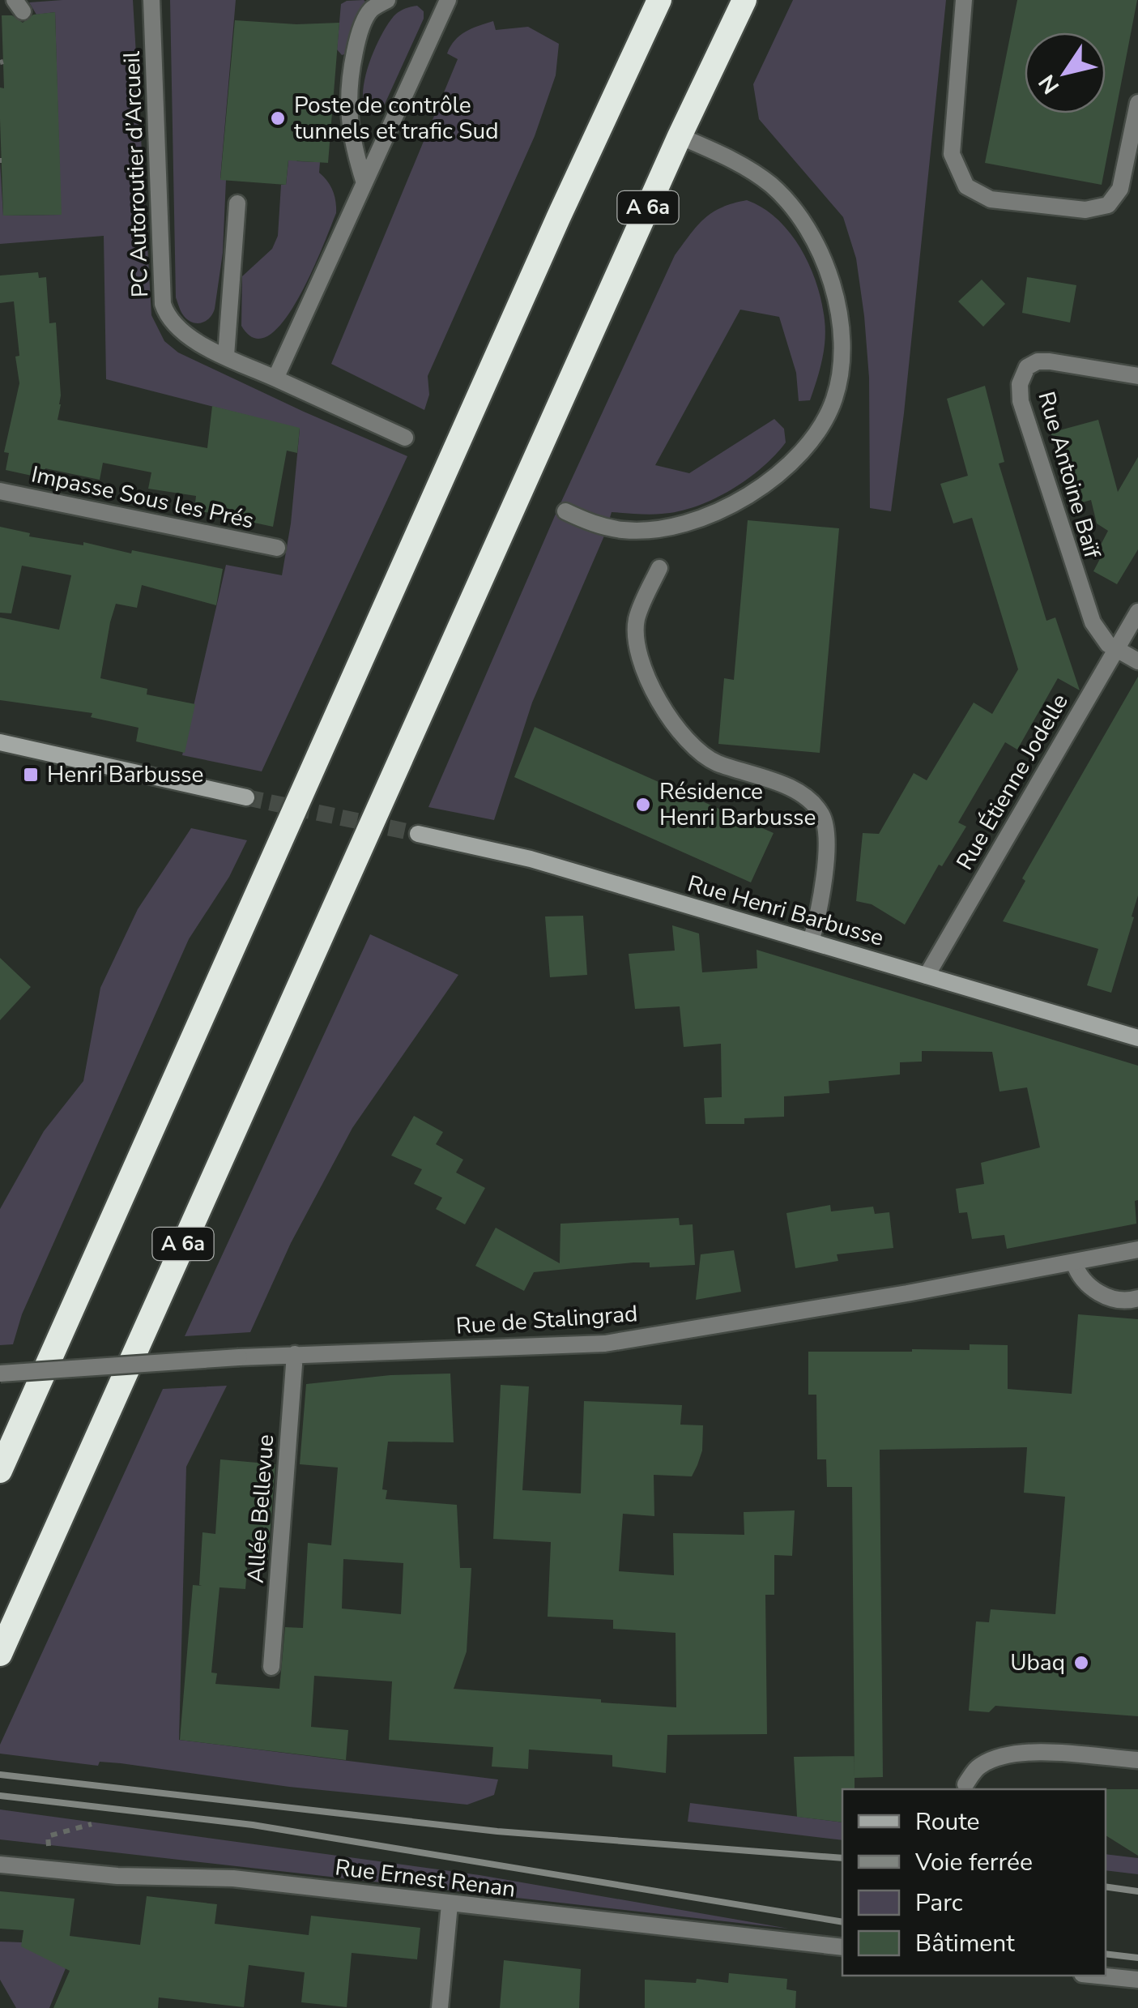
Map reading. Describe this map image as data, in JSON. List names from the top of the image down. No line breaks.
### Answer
{"streets":{"highway":["A 6a"],"street":["PC Autoroutier d’Arcueil","Rue Antoine Baïf","Impasse Sous les Prés","Rue Étienne Jodelle","Rue Henri Barbusse","Rue de Stalingrad","Allée Bellevue","Rue Ernest Renan"]},"crossings":[["Rue Antoine Baïf","Rue Étienne Jodelle"],["Rue Étienne Jodelle","Rue Henri Barbusse"],["Rue de Stalingrad","Allée Bellevue"]],"places":{"other":["Poste de contrôle tunnels et trafic Sud","Résidence Henri Barbusse","Ubaq"],"transit":["Henri Barbusse"]},"legend":["Route","Voie ferrée","Parc","Bâtiment"],"north":"bottom left"}
